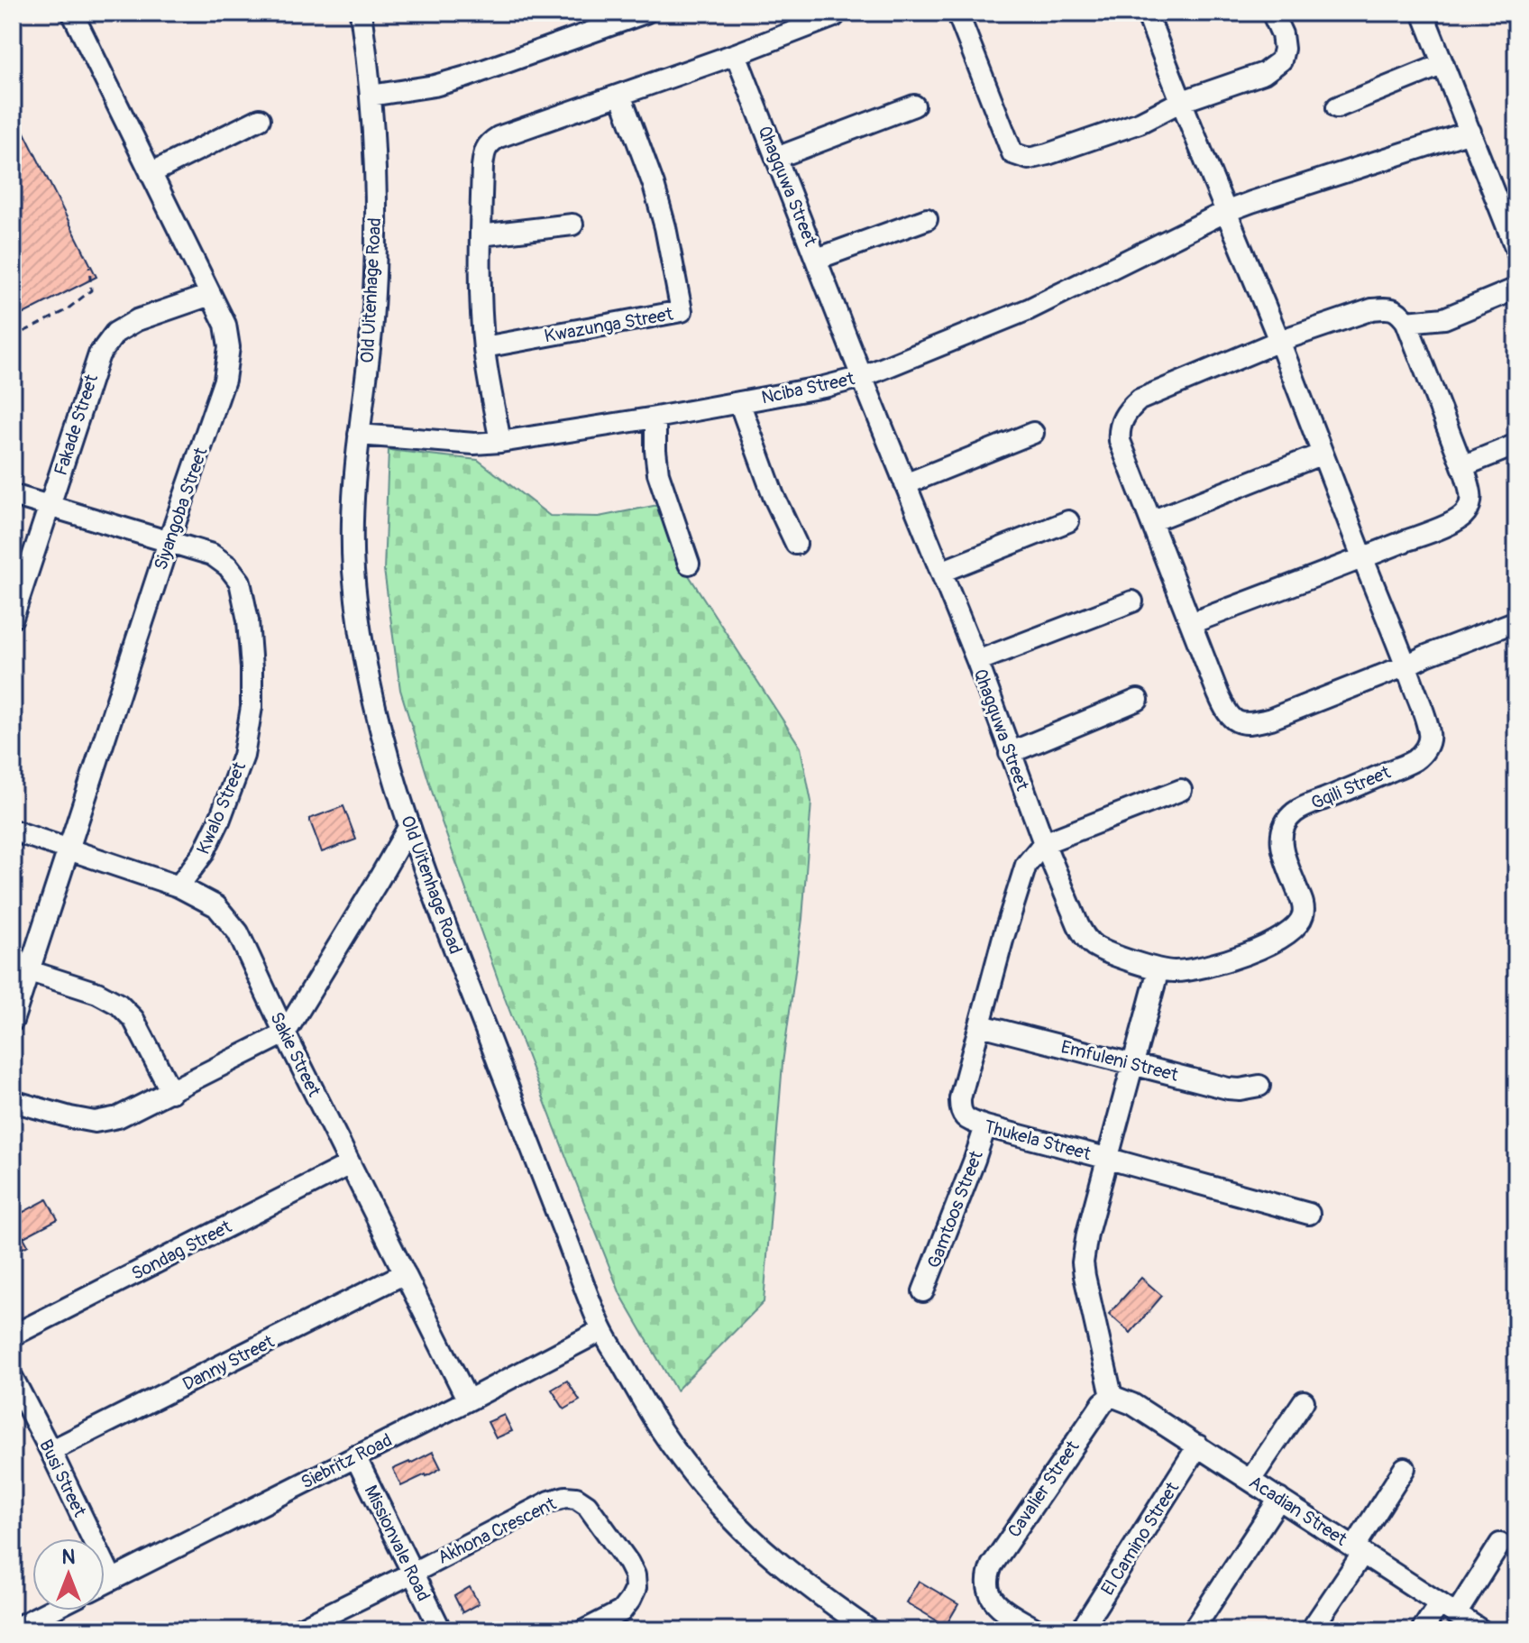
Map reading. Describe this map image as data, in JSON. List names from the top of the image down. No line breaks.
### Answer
{"streets":{"street":["Qhagquwa Street","Old Uitenhage Road","Kwazunga Street","Nciba Street","Fakade Street","Siyangoba Street","Gqili Street","Kwalo Street","Sakie Street","Emfuleni Street","Thukela Street","Gamtoos Street","Sondag Street","Danny Street","Siebritz Road","Busi Street","Cavalier Street","Acadian Street","Akhona Crescent","El Camino Street","Missionvale Road"]},"crossings":[["Qhagquwa Street","Nciba Street"],["Qhagquwa Street","Gqili Street"],["Qhagquwa Street","Thukela Street"],["Old Uitenhage Road","Nciba Street"],["Old Uitenhage Road","Siebritz Road"],["Fakade Street","Siyangoba Street"],["Fakade Street","Kwalo Street"],["Siyangoba Street","Kwalo Street"],["Siyangoba Street","Sakie Street"],["Gqili Street","Thukela Street"],["Kwalo Street","Sakie Street"],["Sakie Street","Sondag Street"],["Sakie Street","Danny Street"],["Sakie Street","Siebritz Road"],["Emfuleni Street","Thukela Street"],["Thukela Street","Gamtoos Street"],["Danny Street","Busi Street"],["Siebritz Road","Busi Street"],["Siebritz Road","Missionvale Road"],["Cavalier Street","Acadian Street"],["Acadian Street","El Camino Street"],["Akhona Crescent","Missionvale Road"]],"north":"top"}
